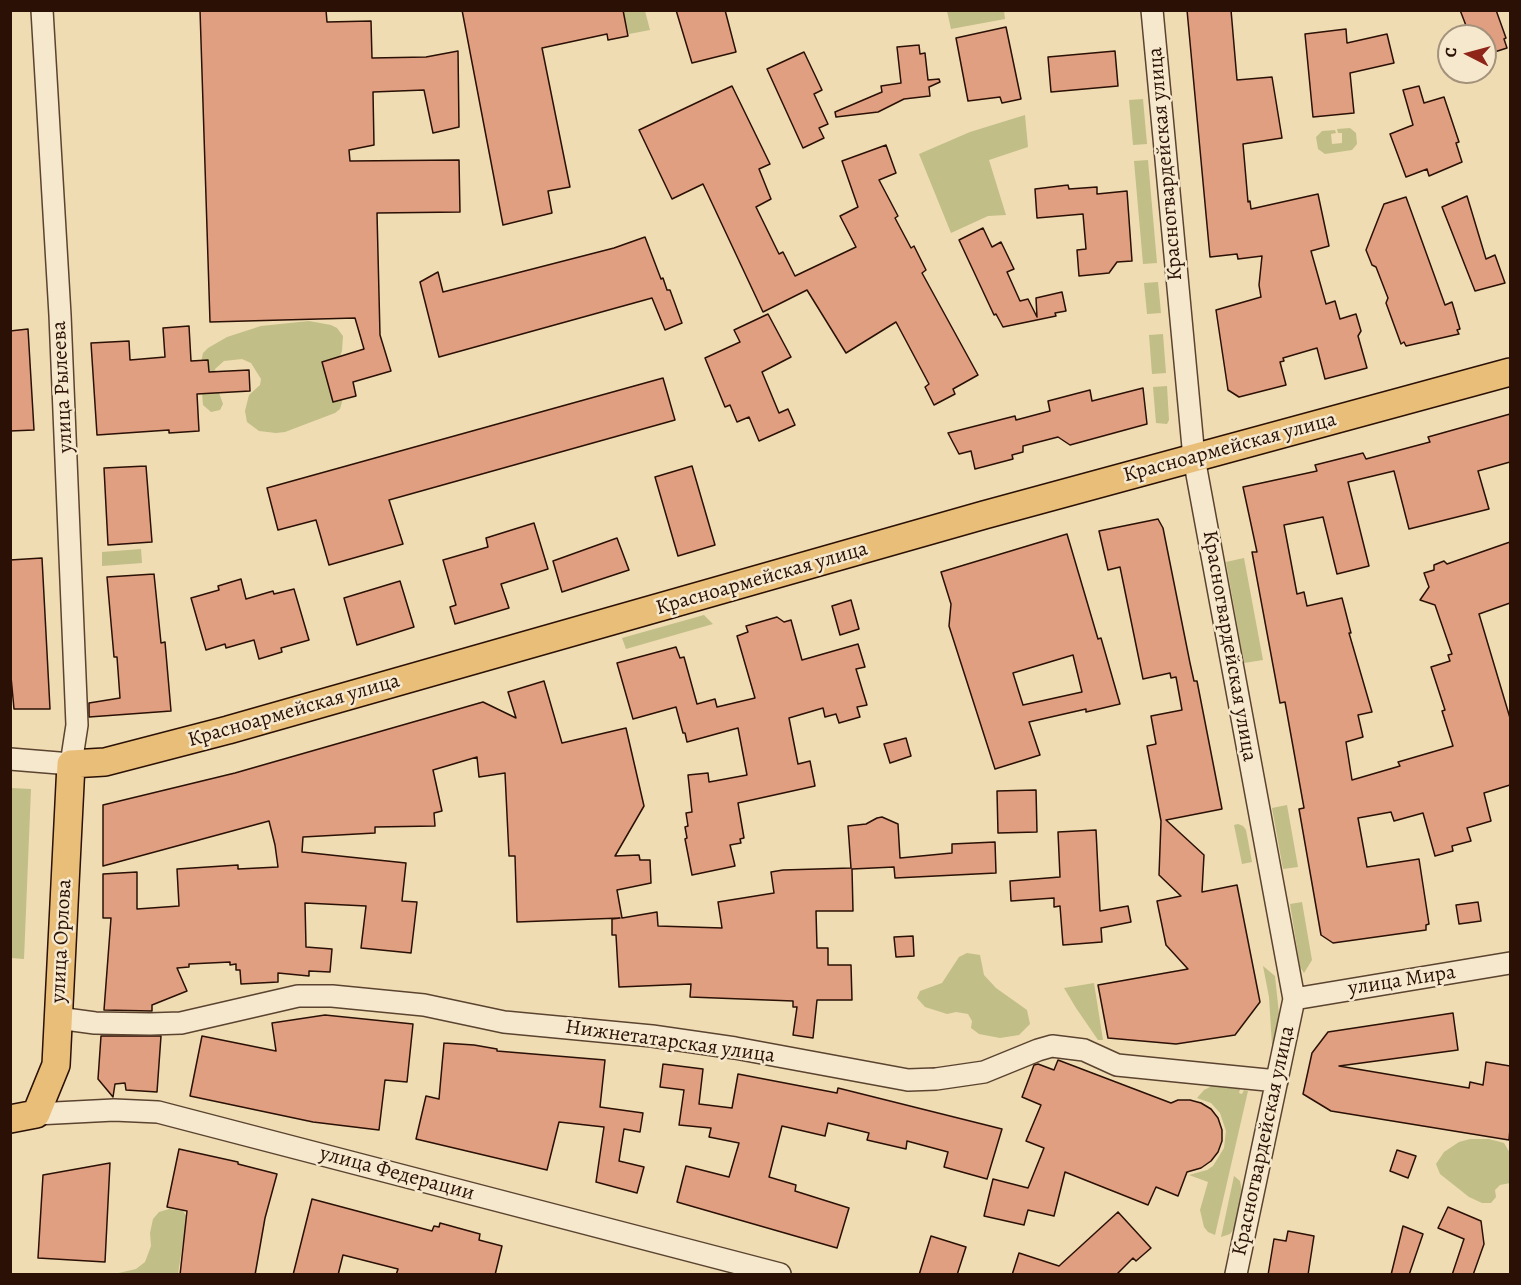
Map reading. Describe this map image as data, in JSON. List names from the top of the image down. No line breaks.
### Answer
{"streets":{"main road":["Красноармейская улица","улица Орлова"],"street":["Красногвардейская улица","улица Рылеева","улица Мира","Нижнетатарская улица","улица Федерации"]},"crossings":[["Красногвардейская улица","Красноармейская улица"],["Красногвардейская улица","улица Мира"],["Красногвардейская улица","Нижнетатарская улица"],["улица Рылеева","Красноармейская улица"],["улица Рылеева","улица Орлова"],["Красноармейская улица","улица Орлова"],["улица Орлова","Нижнетатарская улица"],["улица Орлова","улица Федерации"]],"north":"left"}
